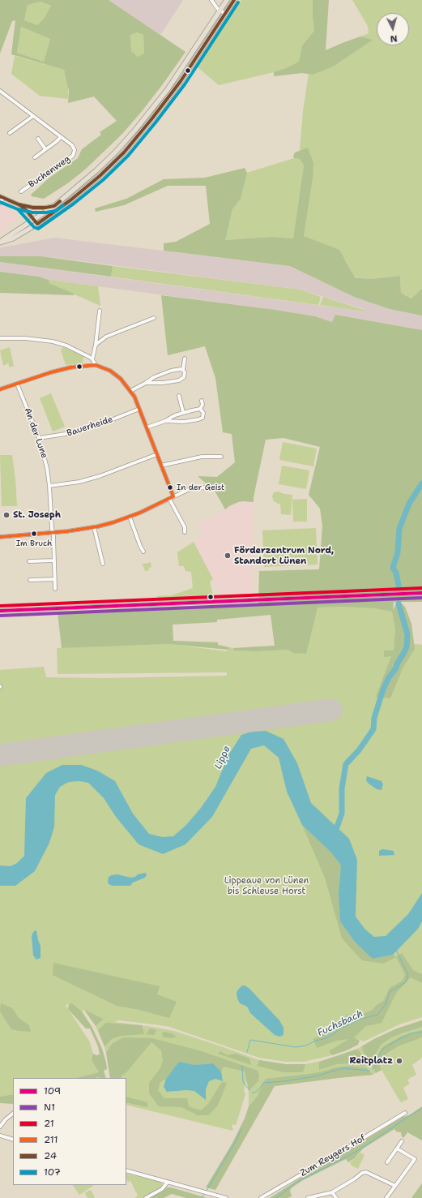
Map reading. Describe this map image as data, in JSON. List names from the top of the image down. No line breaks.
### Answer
{"streets":{"street":["Buchenweg","Bauerheide","An der Lune","Zum Reygers Hof"]},"crossings":[["Bauerheide","An der Lune"]],"water":["Lippe","Fuchsbach"],"parks":["Lippeaue von Lünen bis Schleuse Horst"],"places":["In der Geist","St. Joseph","Im Bruch","Förderzentrum Nord, Standort Lünen","Reitplatz"],"lines":["transit line 24","transit line 107","transit line 211","transit line 21","transit line 109","transit line N1"],"legend":["109","N1","21","211","24","107"],"north":"bottom"}
